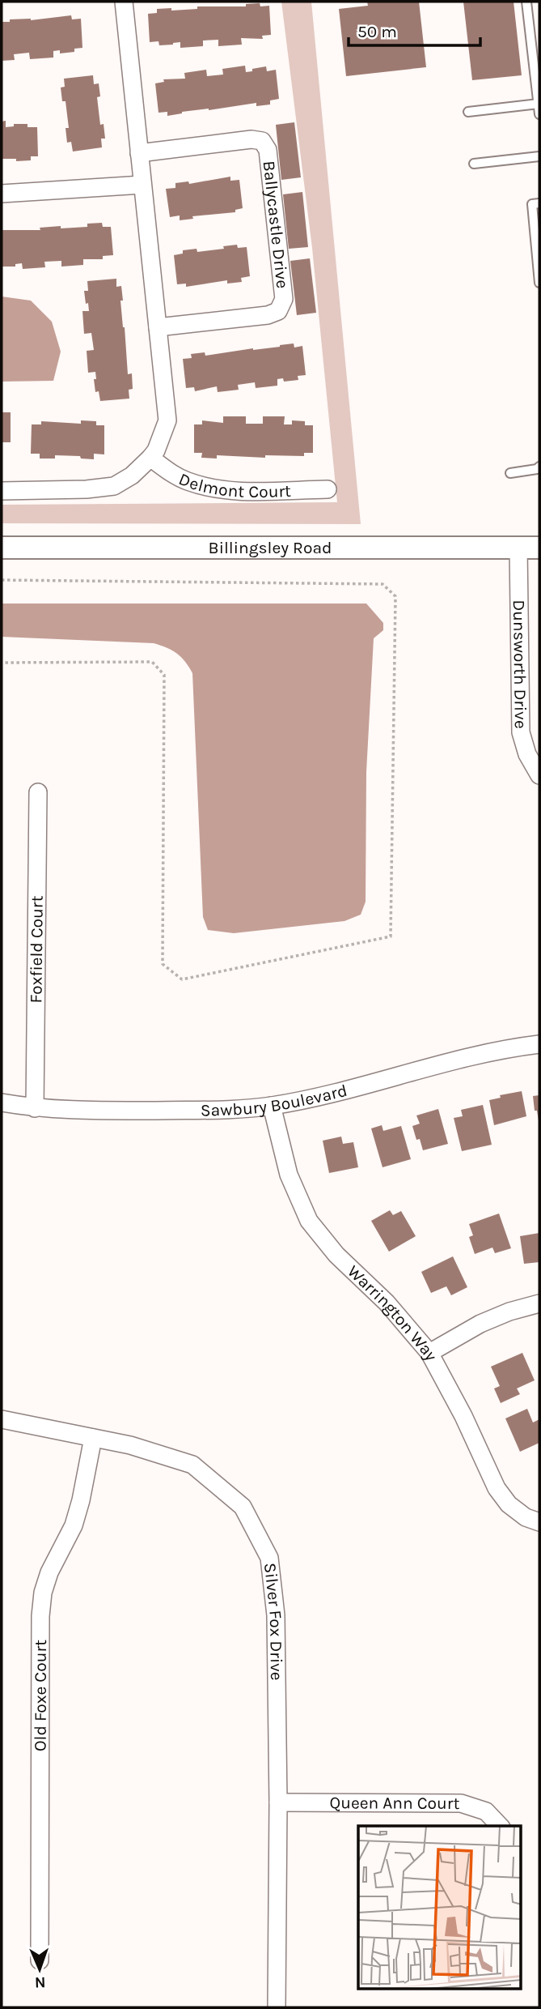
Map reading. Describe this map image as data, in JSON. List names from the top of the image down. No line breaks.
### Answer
{"streets":{"street":["Ballycastle Drive","Delmont Court","Billingsley Road","Dunsworth Drive","Foxfield Court","Sawbury Boulevard","Warrington Way","Silver Fox Drive","Old Foxe Court","Queen Ann Court"]},"crossings":[["Billingsley Road","Dunsworth Drive"],["Foxfield Court","Sawbury Boulevard"],["Sawbury Boulevard","Warrington Way"],["Silver Fox Drive","Old Foxe Court"],["Silver Fox Drive","Queen Ann Court"]],"scale_bar":"50 m","north":"bottom"}
